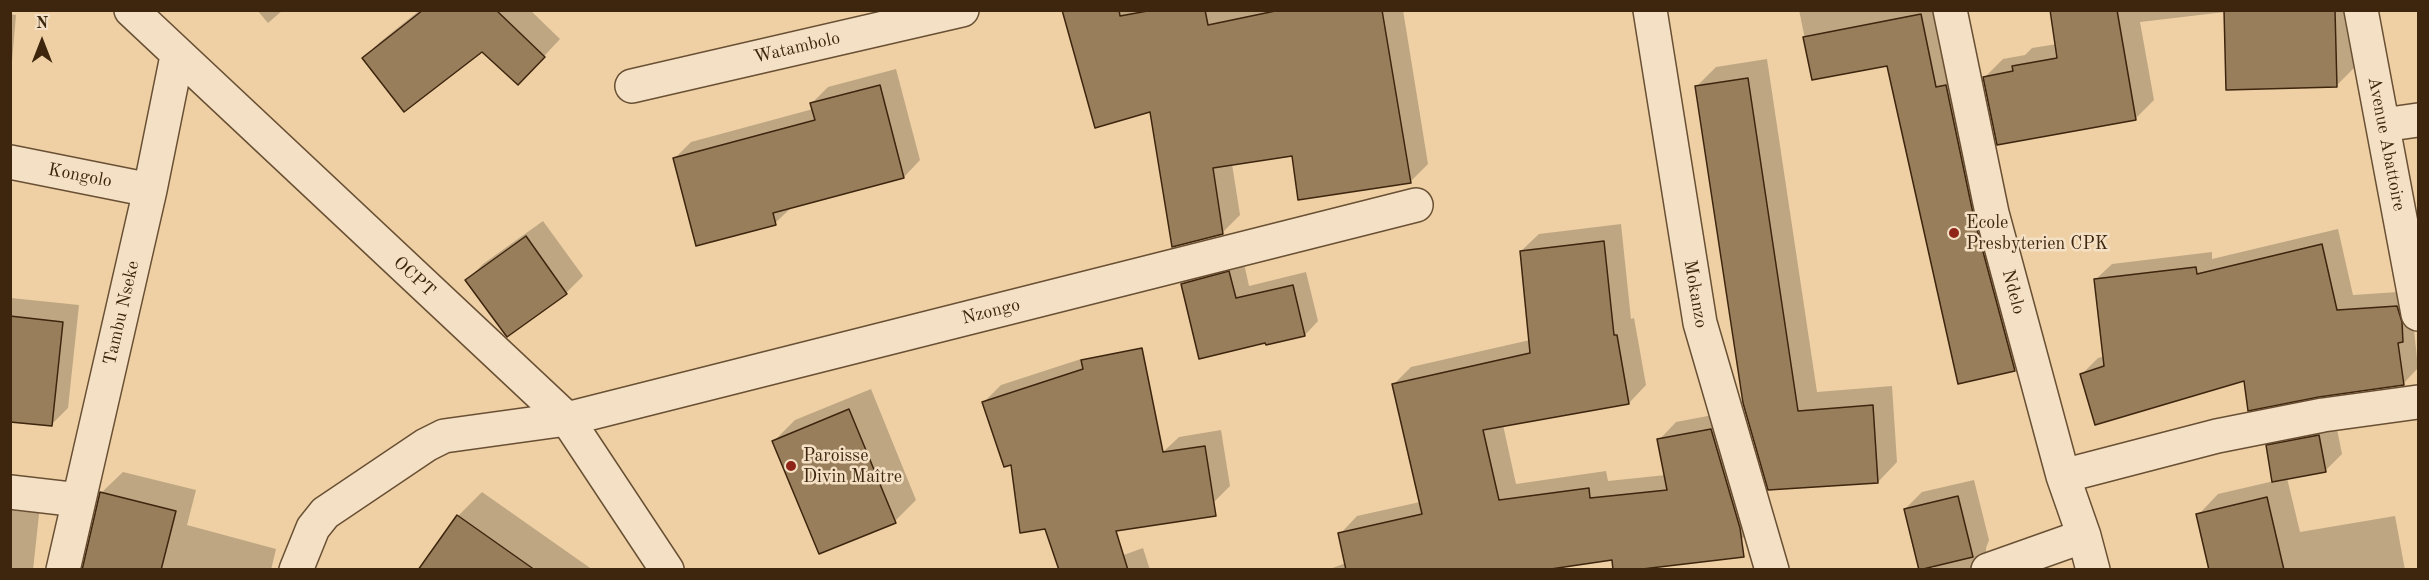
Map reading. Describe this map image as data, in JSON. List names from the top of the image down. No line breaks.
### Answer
{"streets":{"street":["Watambolo","Avenue Abattoire","Kongolo","OCPT","Ndelo","Mokanzo","Nzongo","Tambu Nseke"]},"crossings":[["Kongolo","Tambu Nseke"],["OCPT","Nzongo"],["OCPT","Tambu Nseke"]],"places":["Ecole Presbyterien CPK","Paroisse Divin Maître"],"north":"top"}
